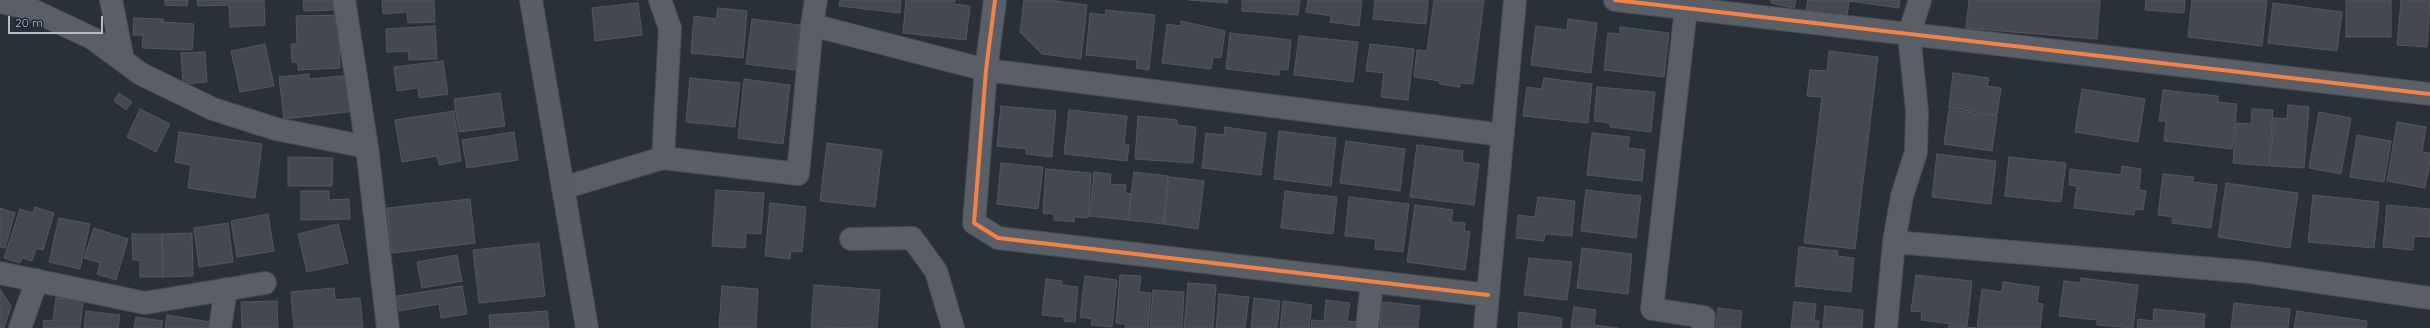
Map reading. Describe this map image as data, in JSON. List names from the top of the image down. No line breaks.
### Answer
{"scale_bar":"20 m"}
